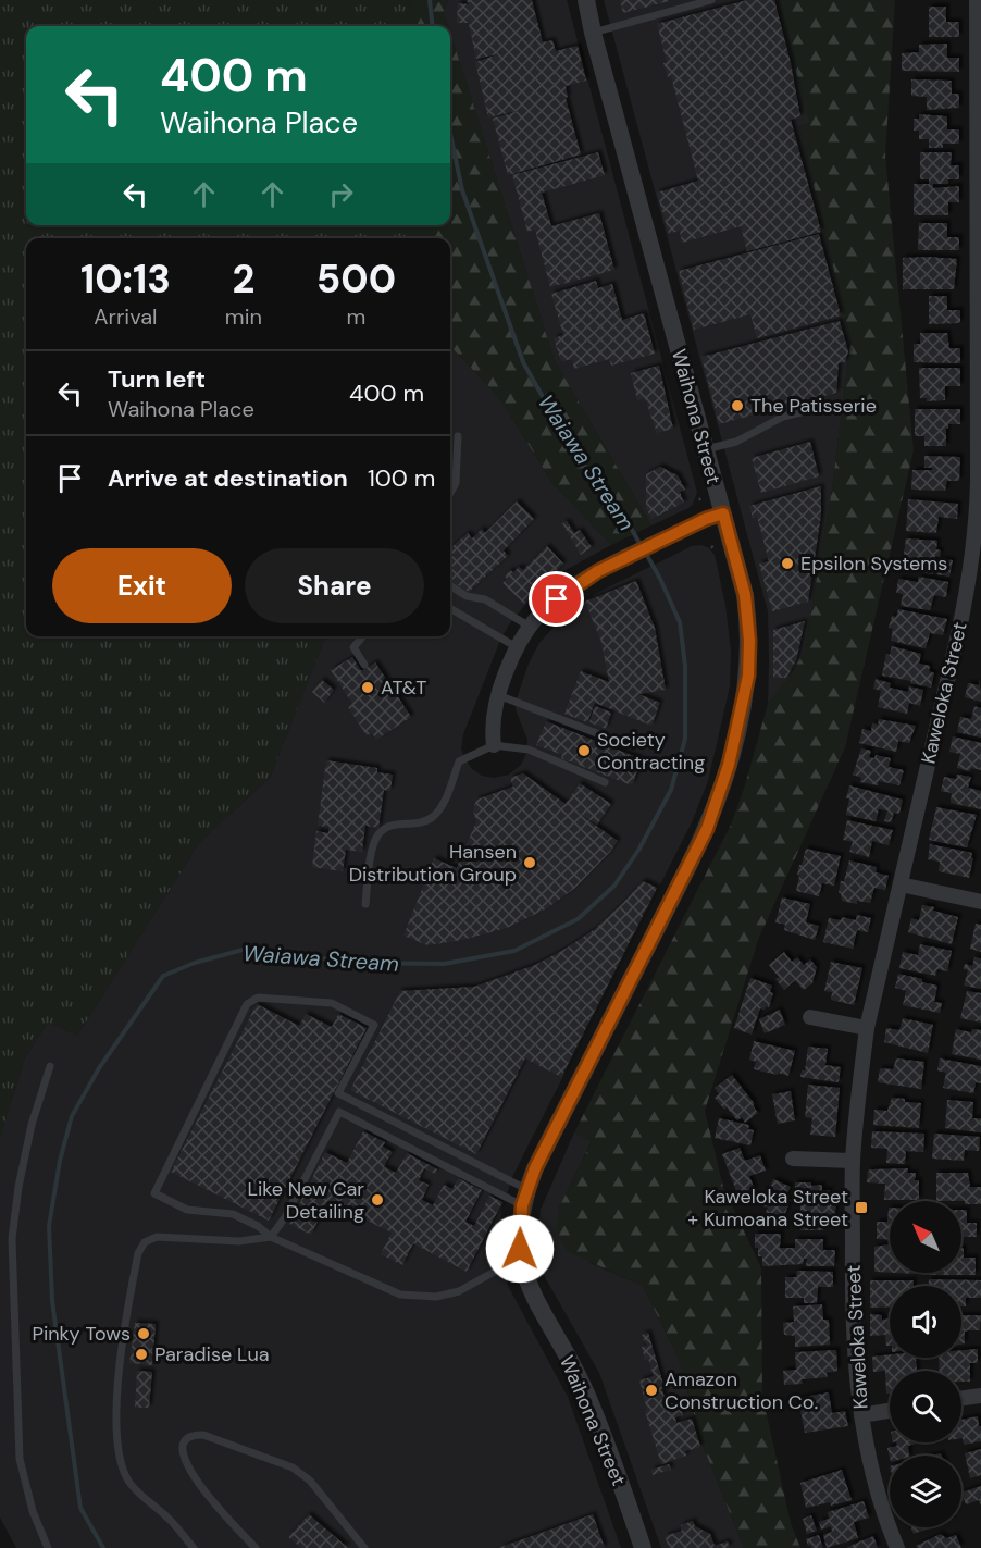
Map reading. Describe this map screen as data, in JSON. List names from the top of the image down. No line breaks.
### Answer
{"streets":{"street":["Waihona Street","Kaweloka Street"]},"water":["Waiawa Stream"],"places":{"other":["The Patisserie","Epsilon Systems","AT&T","Society Contracting","Hansen Distribution Group","Like New Car Detailing","Pinky Tows","Paradise Lua","Amazon Construction Co."],"transit":["Kaweloka Street + Kumoana Street"]},"north":"top left","page":{"turn":["400 m","Waihona Place"],"eta":["10:13","Arrival","2","min","500","m"],"list":[{"name":"Turn left","note":"Waihona Place","value":"400 m"},{"name":"Arrive at destination","value":"100 m"}],"buttons":["Exit","Share"]}}
